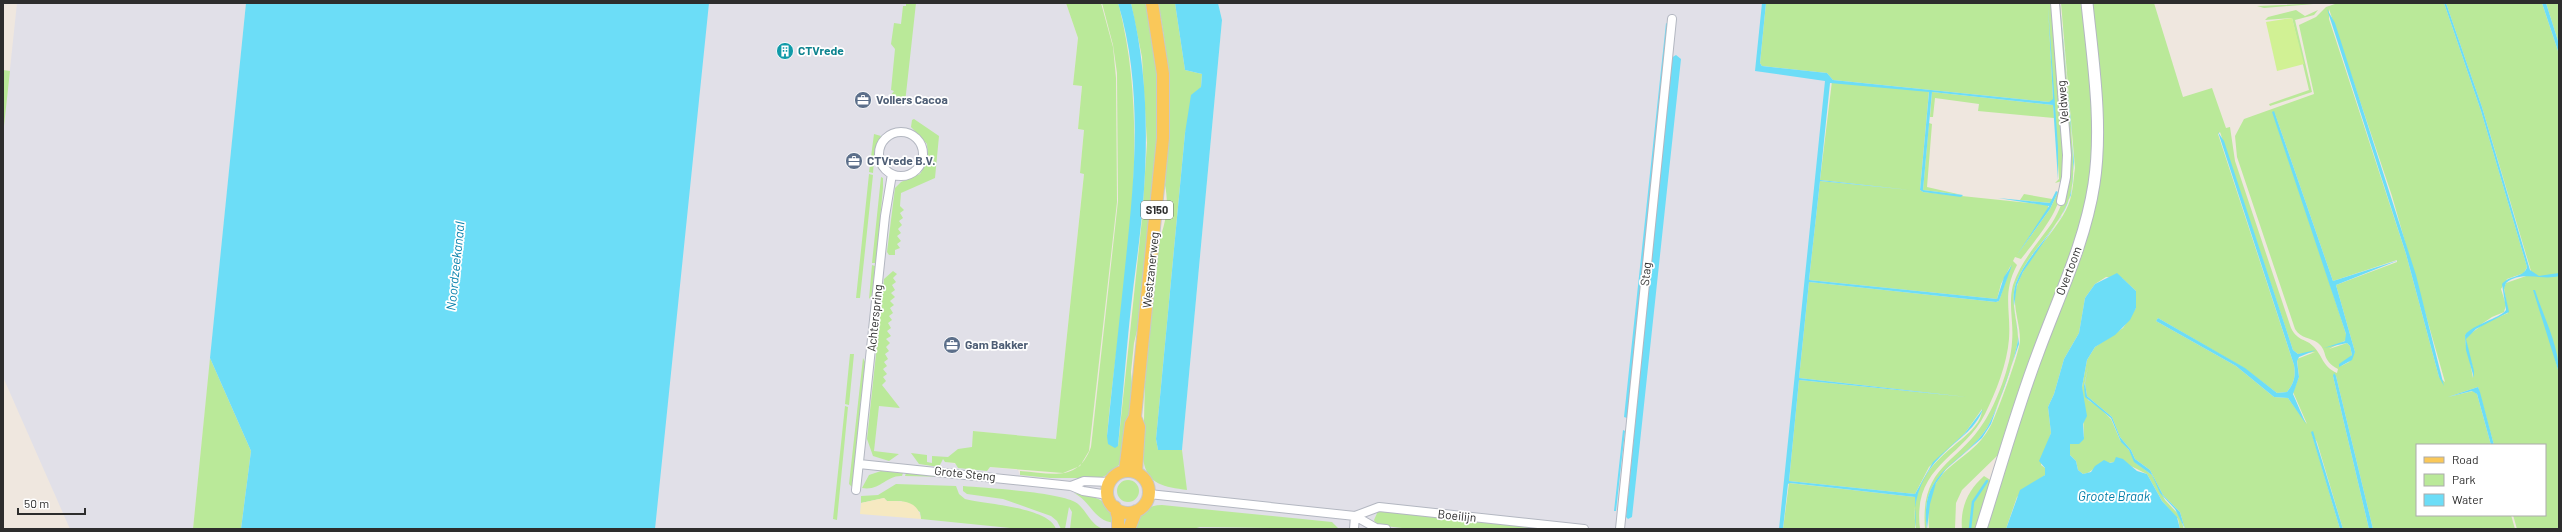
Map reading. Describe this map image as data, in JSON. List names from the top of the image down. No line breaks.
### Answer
{"streets":{"main road":["S150","Westzanerweg"],"street":["Veldweg","Overtoom","Stag","Achterspring","Grote Steng","Boeilijn"]},"crossings":[["Westzanerweg","Grote Steng"],["Westzanerweg","Boeilijn"],["Achterspring","Grote Steng"],["Grote Steng","Boeilijn"]],"water":["Noordzeekanaal","Groote Braak"],"places":{"building":["CTVrede"],"office":["Vollers Cacoa","CTVrede B.V.","Gam Bakker"]},"legend":["Road","Park","Water"],"scale_bar":"50 m"}
